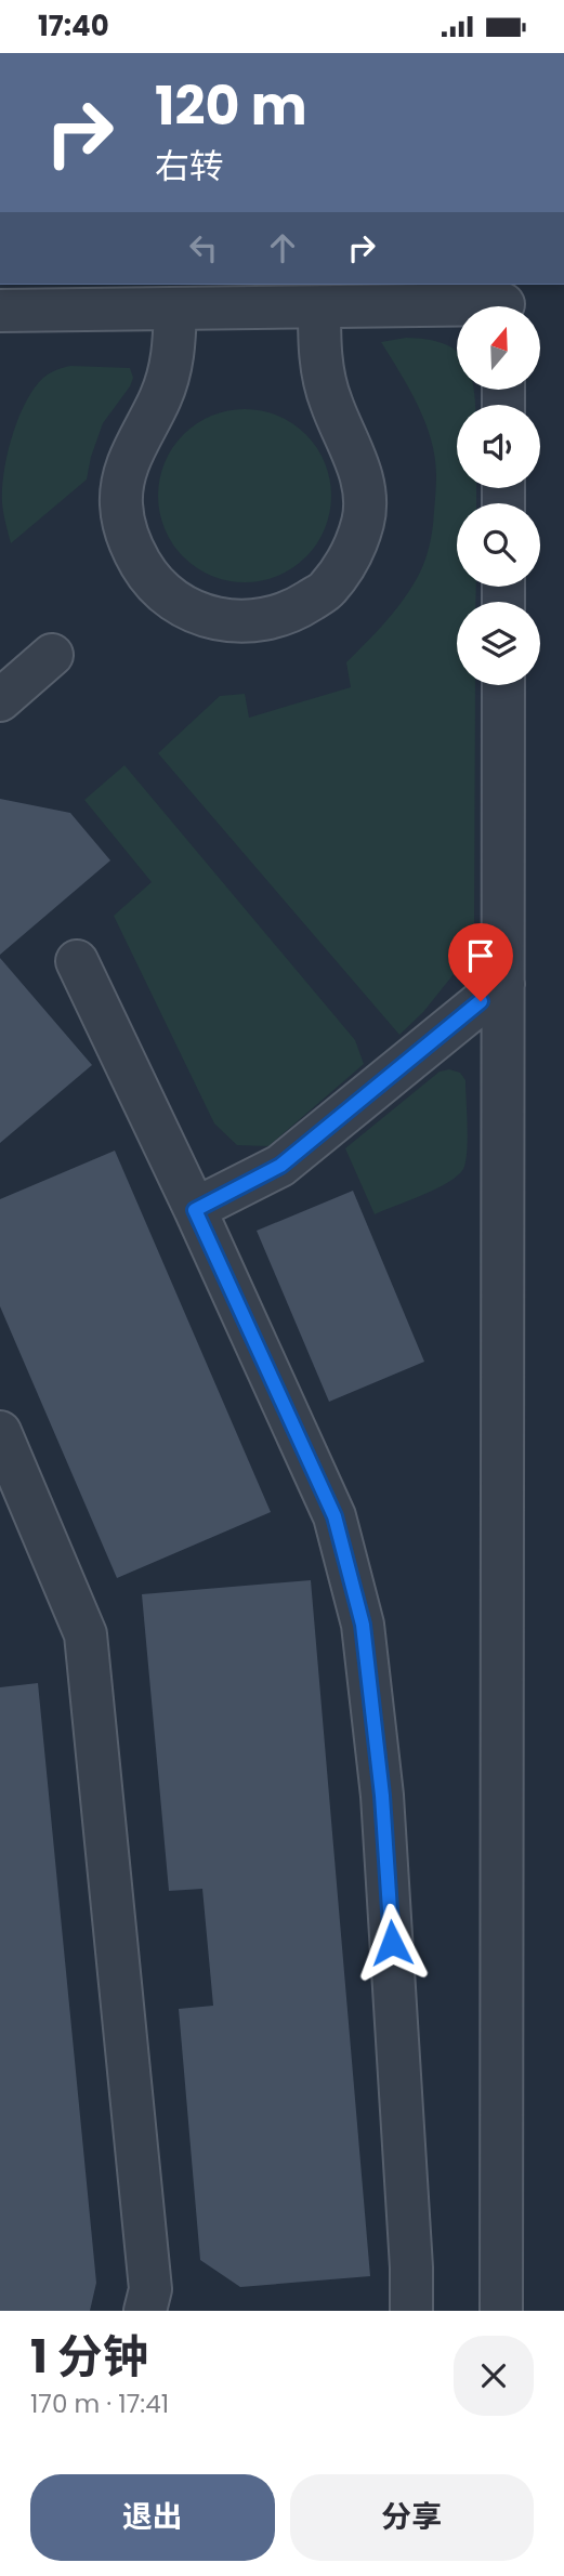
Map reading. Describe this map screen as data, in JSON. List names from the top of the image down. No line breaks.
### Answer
{"north":"top","page":{"status":"17:40","turn":["120 m","右转"],"heading":["1 分钟","170 m · 17:41"],"buttons":["退出","分享"]}}
